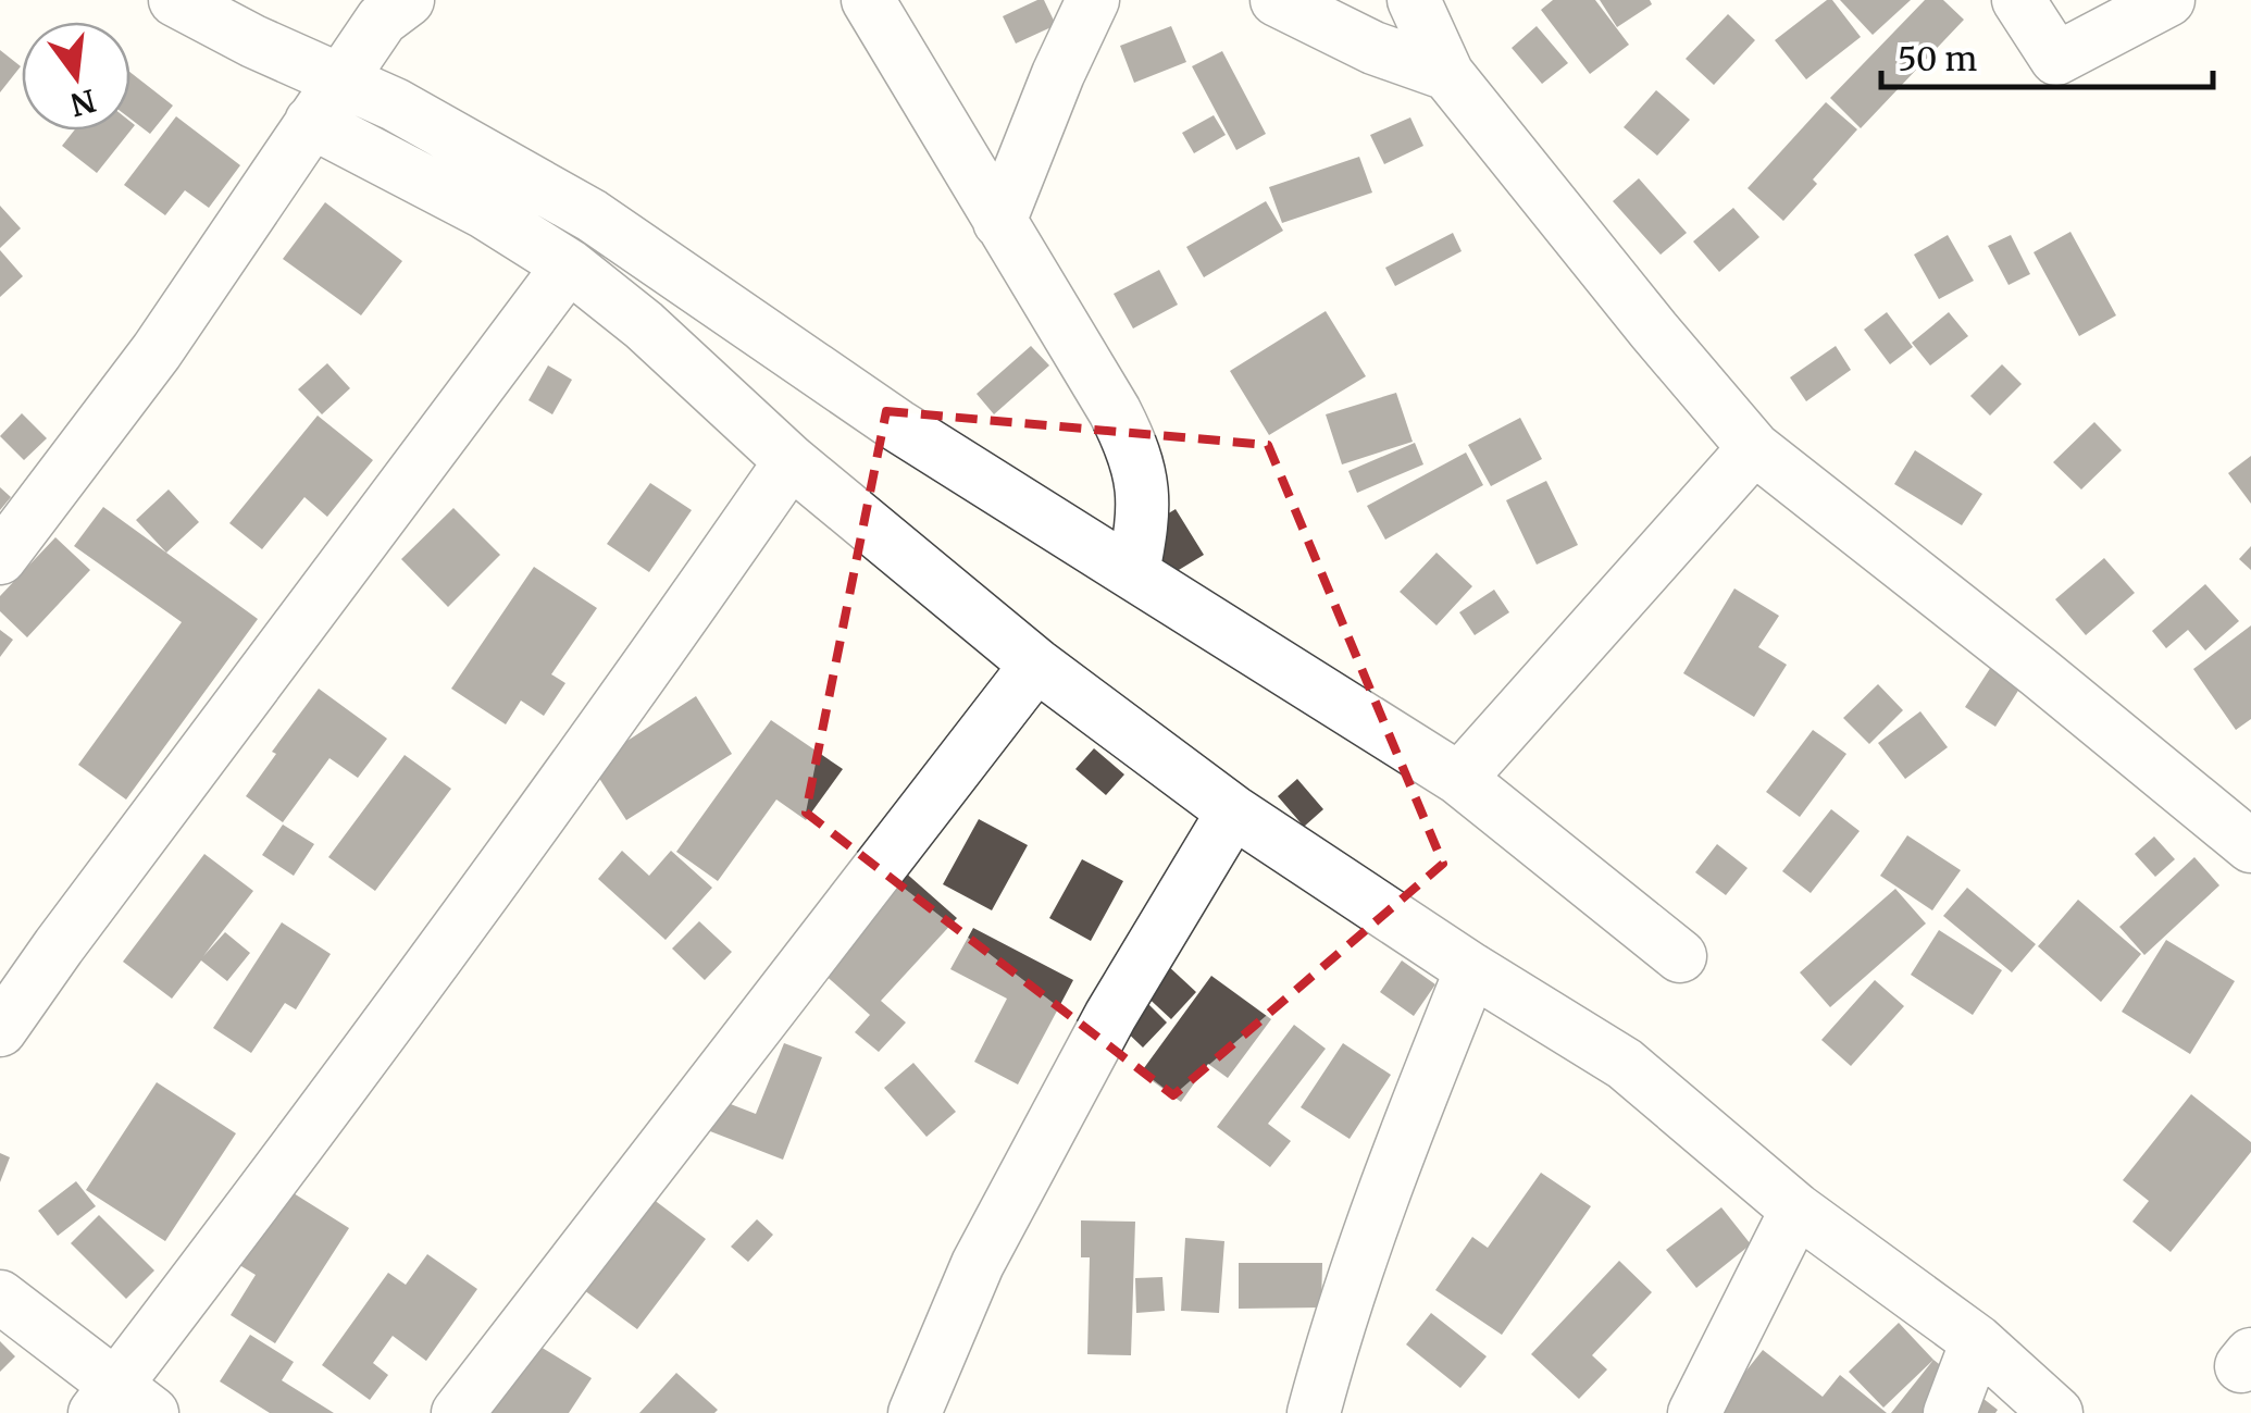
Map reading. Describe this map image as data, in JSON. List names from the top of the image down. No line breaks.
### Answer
{"scale_bar":"50 m","north":"bottom"}
